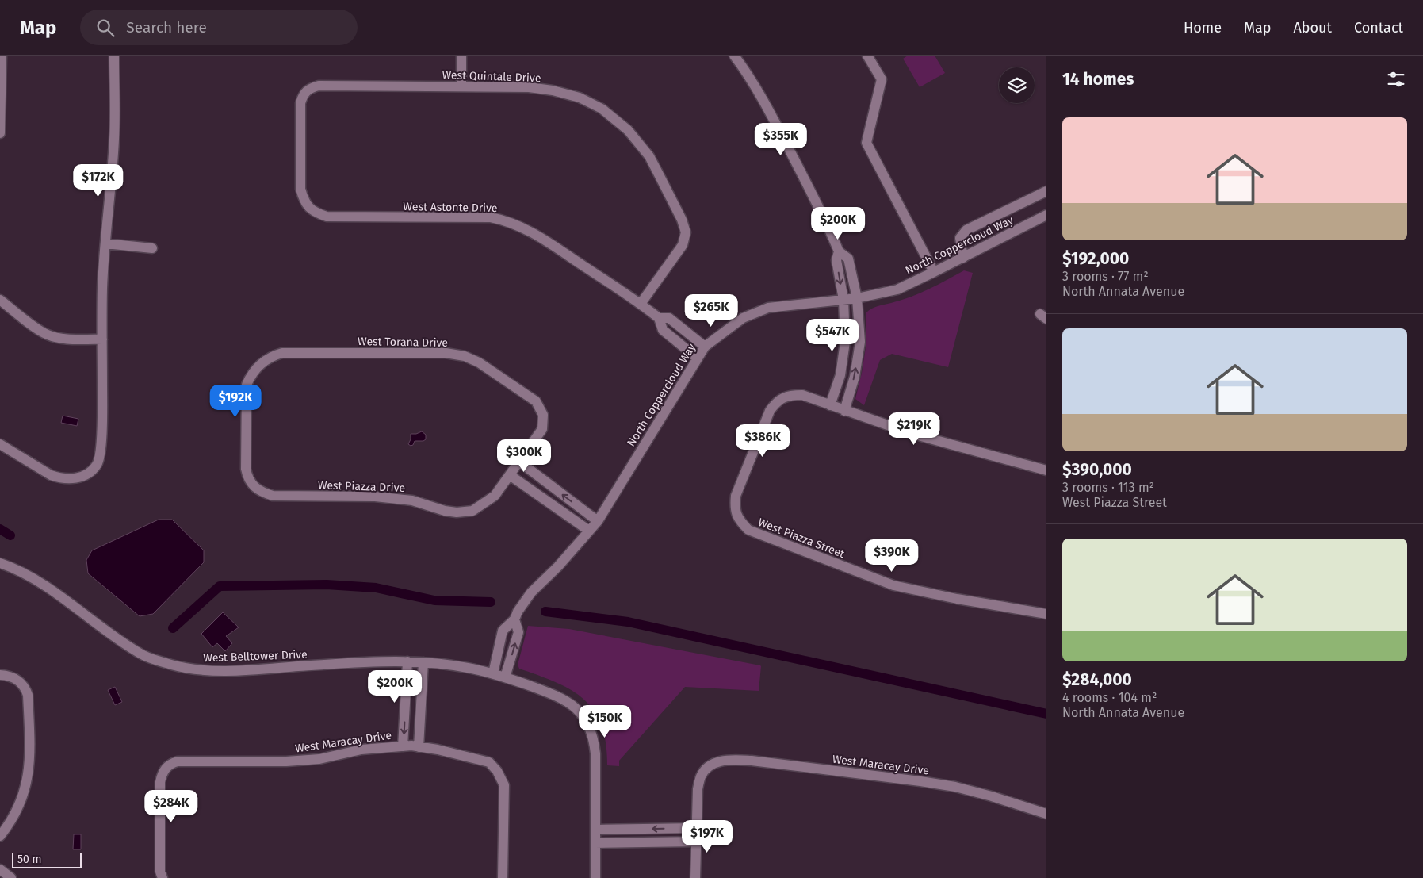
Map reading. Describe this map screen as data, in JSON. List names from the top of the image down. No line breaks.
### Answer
{"streets":{"street":["West Quintale Drive","West Astonte Drive","North Coppercloud Way","West Torana Drive","West Piazza Drive","West Piazza Street","West Belltower Drive","West Maracay Drive"]},"crossings":[["West Quintale Drive","West Astonte Drive"],["West Astonte Drive","North Coppercloud Way"],["North Coppercloud Way","West Belltower Drive"],["West Torana Drive","West Piazza Drive"]],"scale_bar":"50 m","page":{"header":"Map","search":"Search here","nav":["Home","Map","About","Contact"],"heading":"14 homes","list":[{"name":"$192,000","note":"3 rooms · 77 m² · North Annata Avenue"},{"name":"$390,000","note":"3 rooms · 113 m² · West Piazza Street"},{"name":"$284,000","note":"4 rooms · 104 m² · North Annata Avenue"}],"price":["$355K","$172K","$200K","$265K","$547K","$192K","$219K","$386K","$300K","$390K","$200K","$150K","$284K","$197K"],"scale":"50 m"}}
